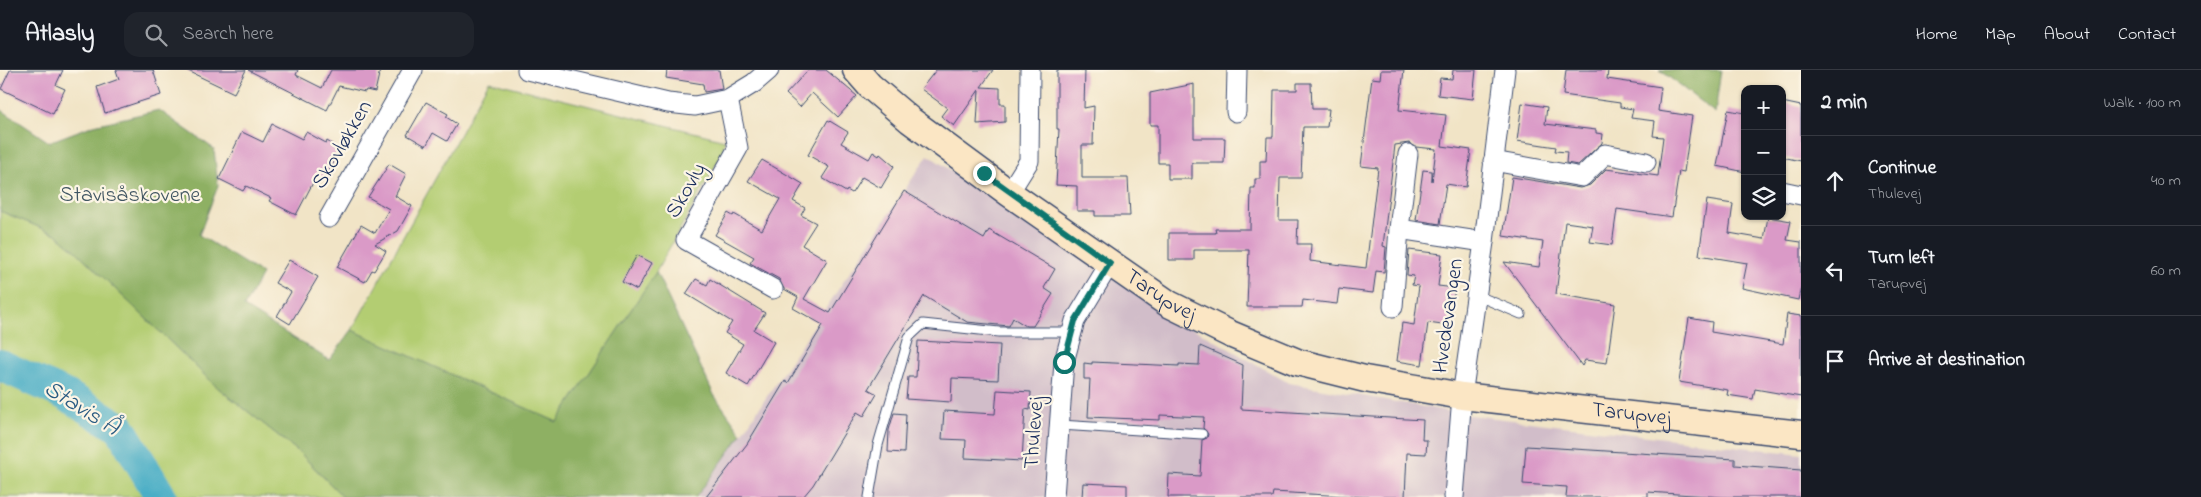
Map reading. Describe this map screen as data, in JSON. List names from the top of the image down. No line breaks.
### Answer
{"streets":{"street":["Skovløkken","Skovly","Tarupvej","Hvedevangen","Thulevej"]},"crossings":[["Tarupvej","Hvedevangen"],["Tarupvej","Thulevej"]],"water":["Stavis Å"],"parks":["Stavisåskovene"],"page":{"header":"Atlasly","search":"Search here","nav":["Home","Map","About","Contact"],"heading":["2 min","Walk · 100 m"],"map_buttons":["+","−"],"list":[["Continue","Thulevej","40 m"],["Turn left","Tarupvej","60 m"],"Arrive at destination"]}}
